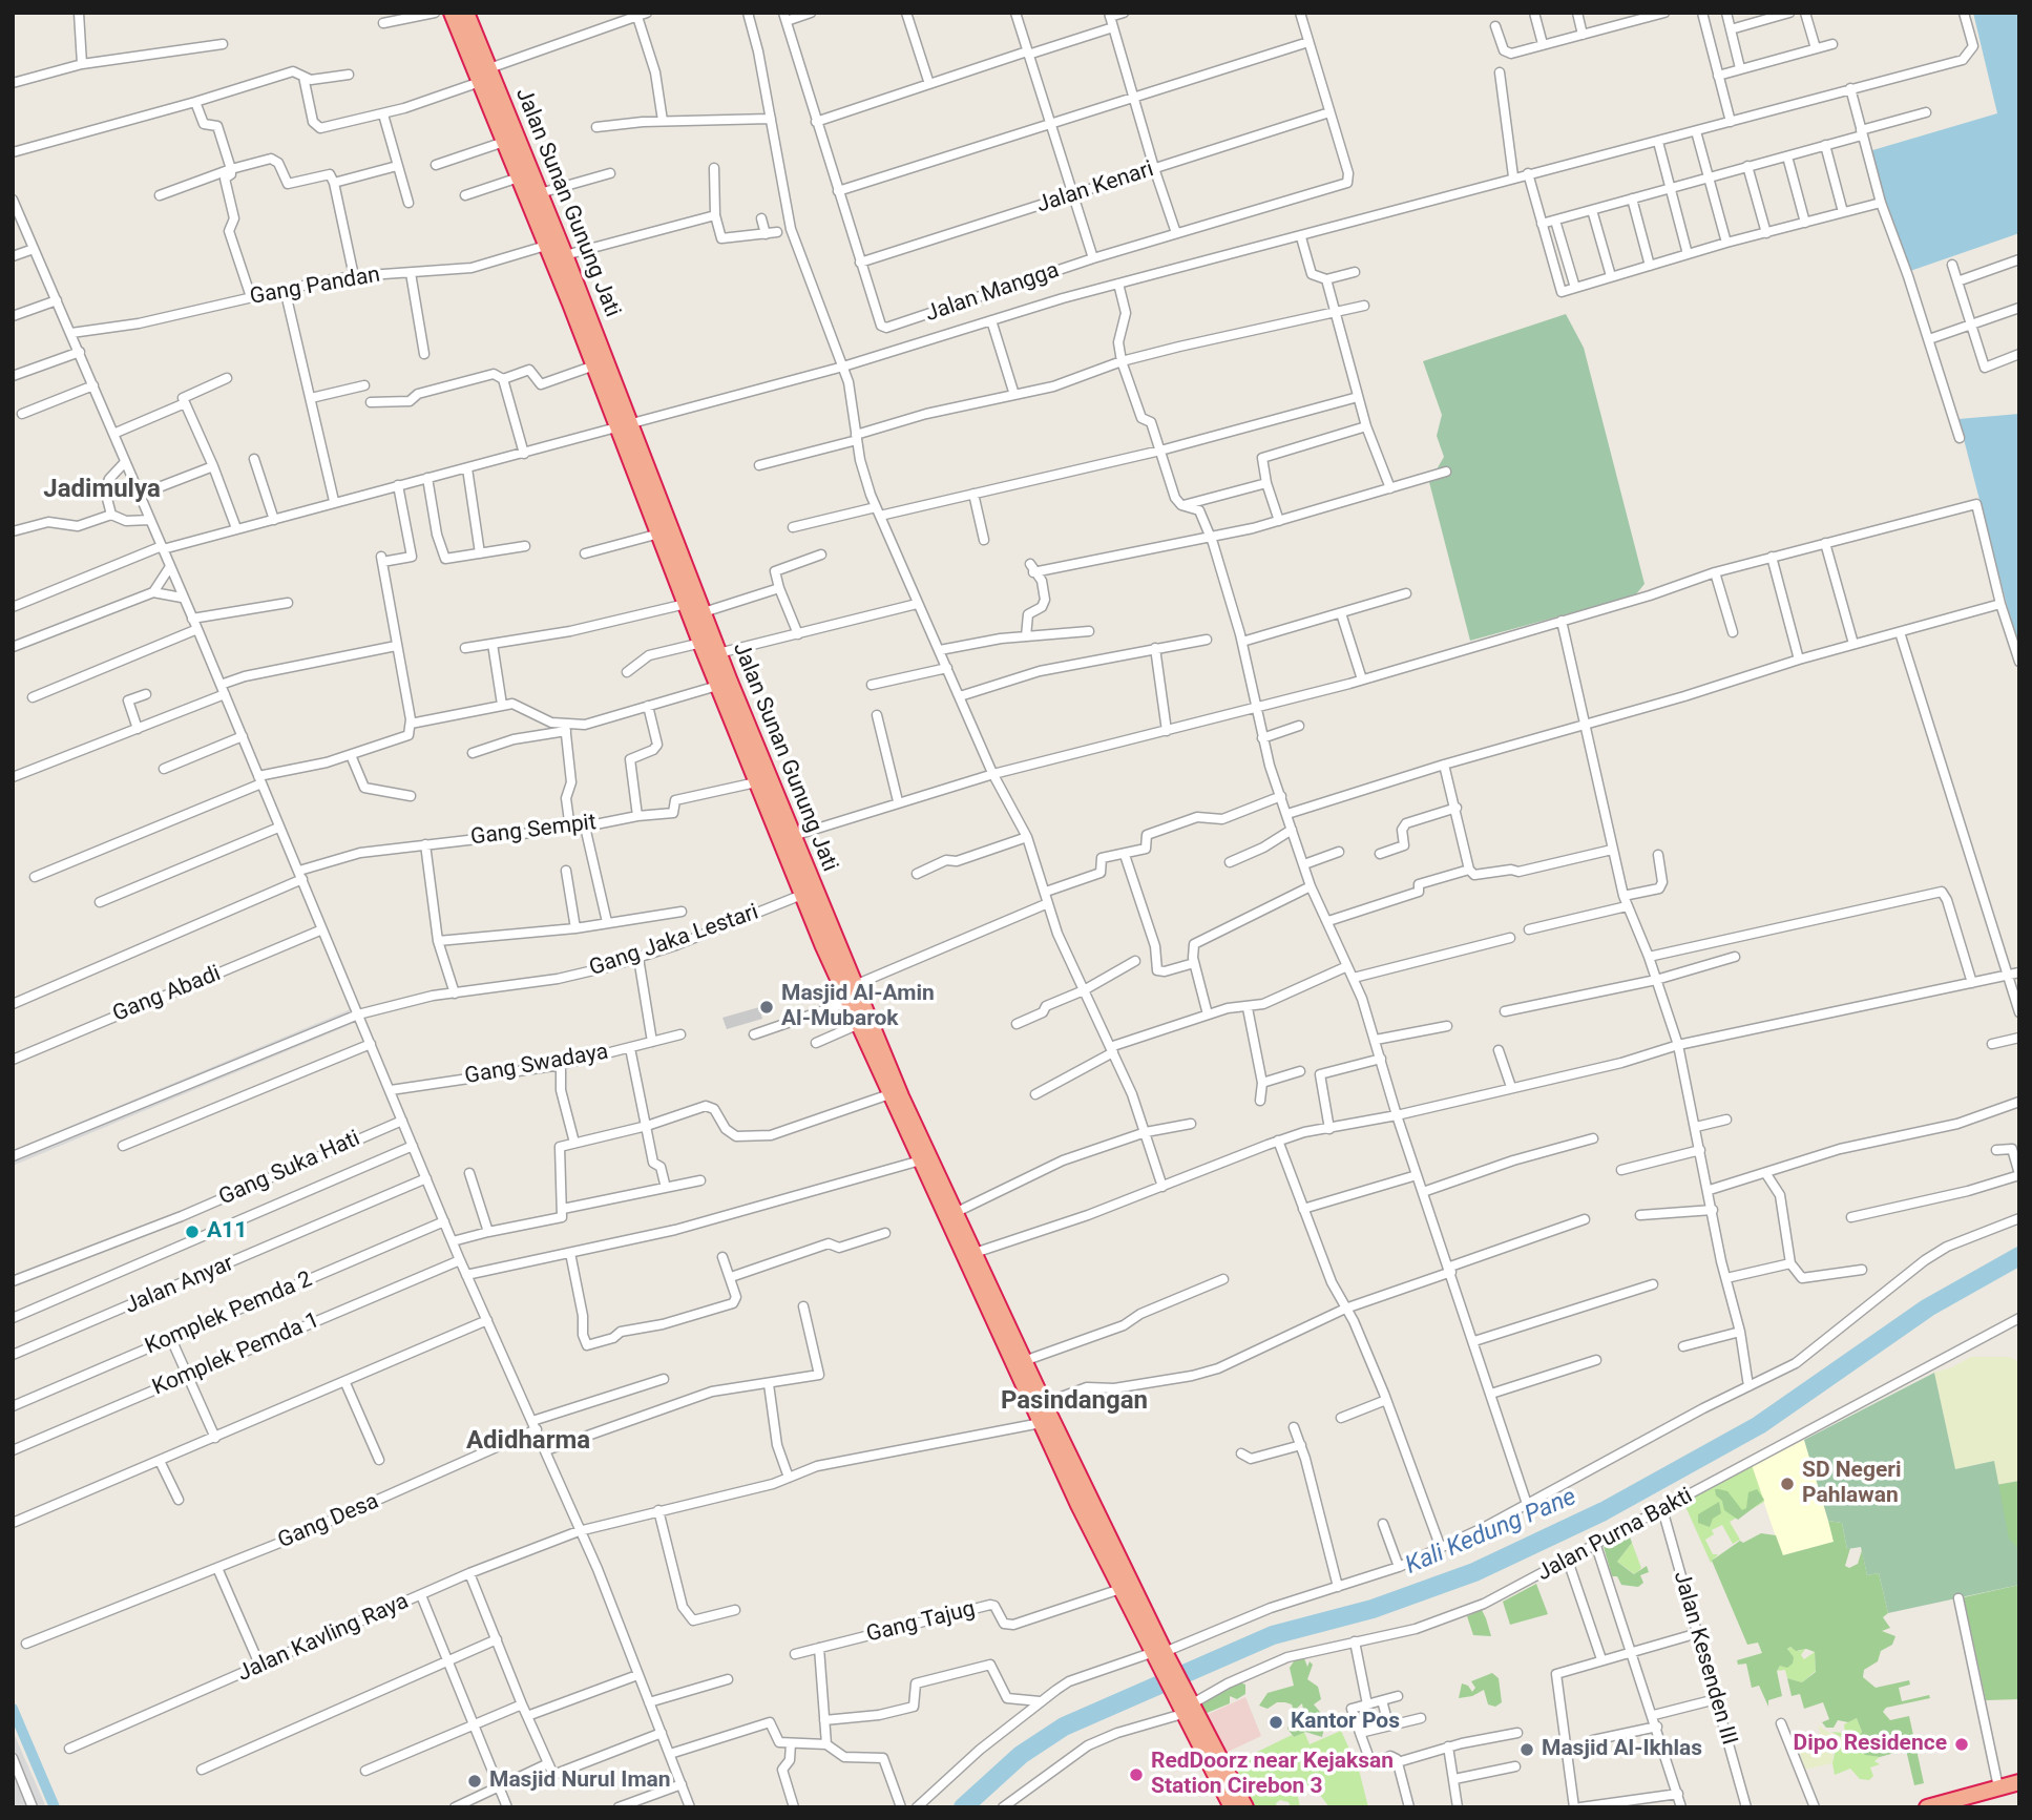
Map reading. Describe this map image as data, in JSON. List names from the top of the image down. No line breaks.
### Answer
{"streets":{"highway":["Jalan Sunan Gunung Jati"],"street":["Jalan Kenari","Gang Pandan","Jalan Mangga","Gang Sempit","Gang Jaka Lestari","Gang Abadi","Gang Swadaya","Gang Suka Hati","Jalan Anyar","Komplek Pemda 2","Komplek Pemda 1","Gang Desa","Jalan Purna Bakti","Gang Tajug","Jalan Kavling Raya","Jalan Kesenden III"]},"crossings":[["Jalan Kenari","Jalan Mangga"],["Jalan Sunan Gunung Jati","Gang Pandan"],["Jalan Sunan Gunung Jati","Gang Jaka Lestari"],["Jalan Purna Bakti","Jalan Kesenden III"]],"districts":["Jadimulya","Pasindangan","Adidharma"],"water":["Kali Kedung Pane"],"places":["Masjid Al-Amin Al-Mubarok","A11","SD Negeri Pahlawan","Kantor Pos","Dipo Residence","Masjid Al-Ikhlas","RedDoorz near Kejaksan Station Cirebon 3","Masjid Nurul Iman"]}
